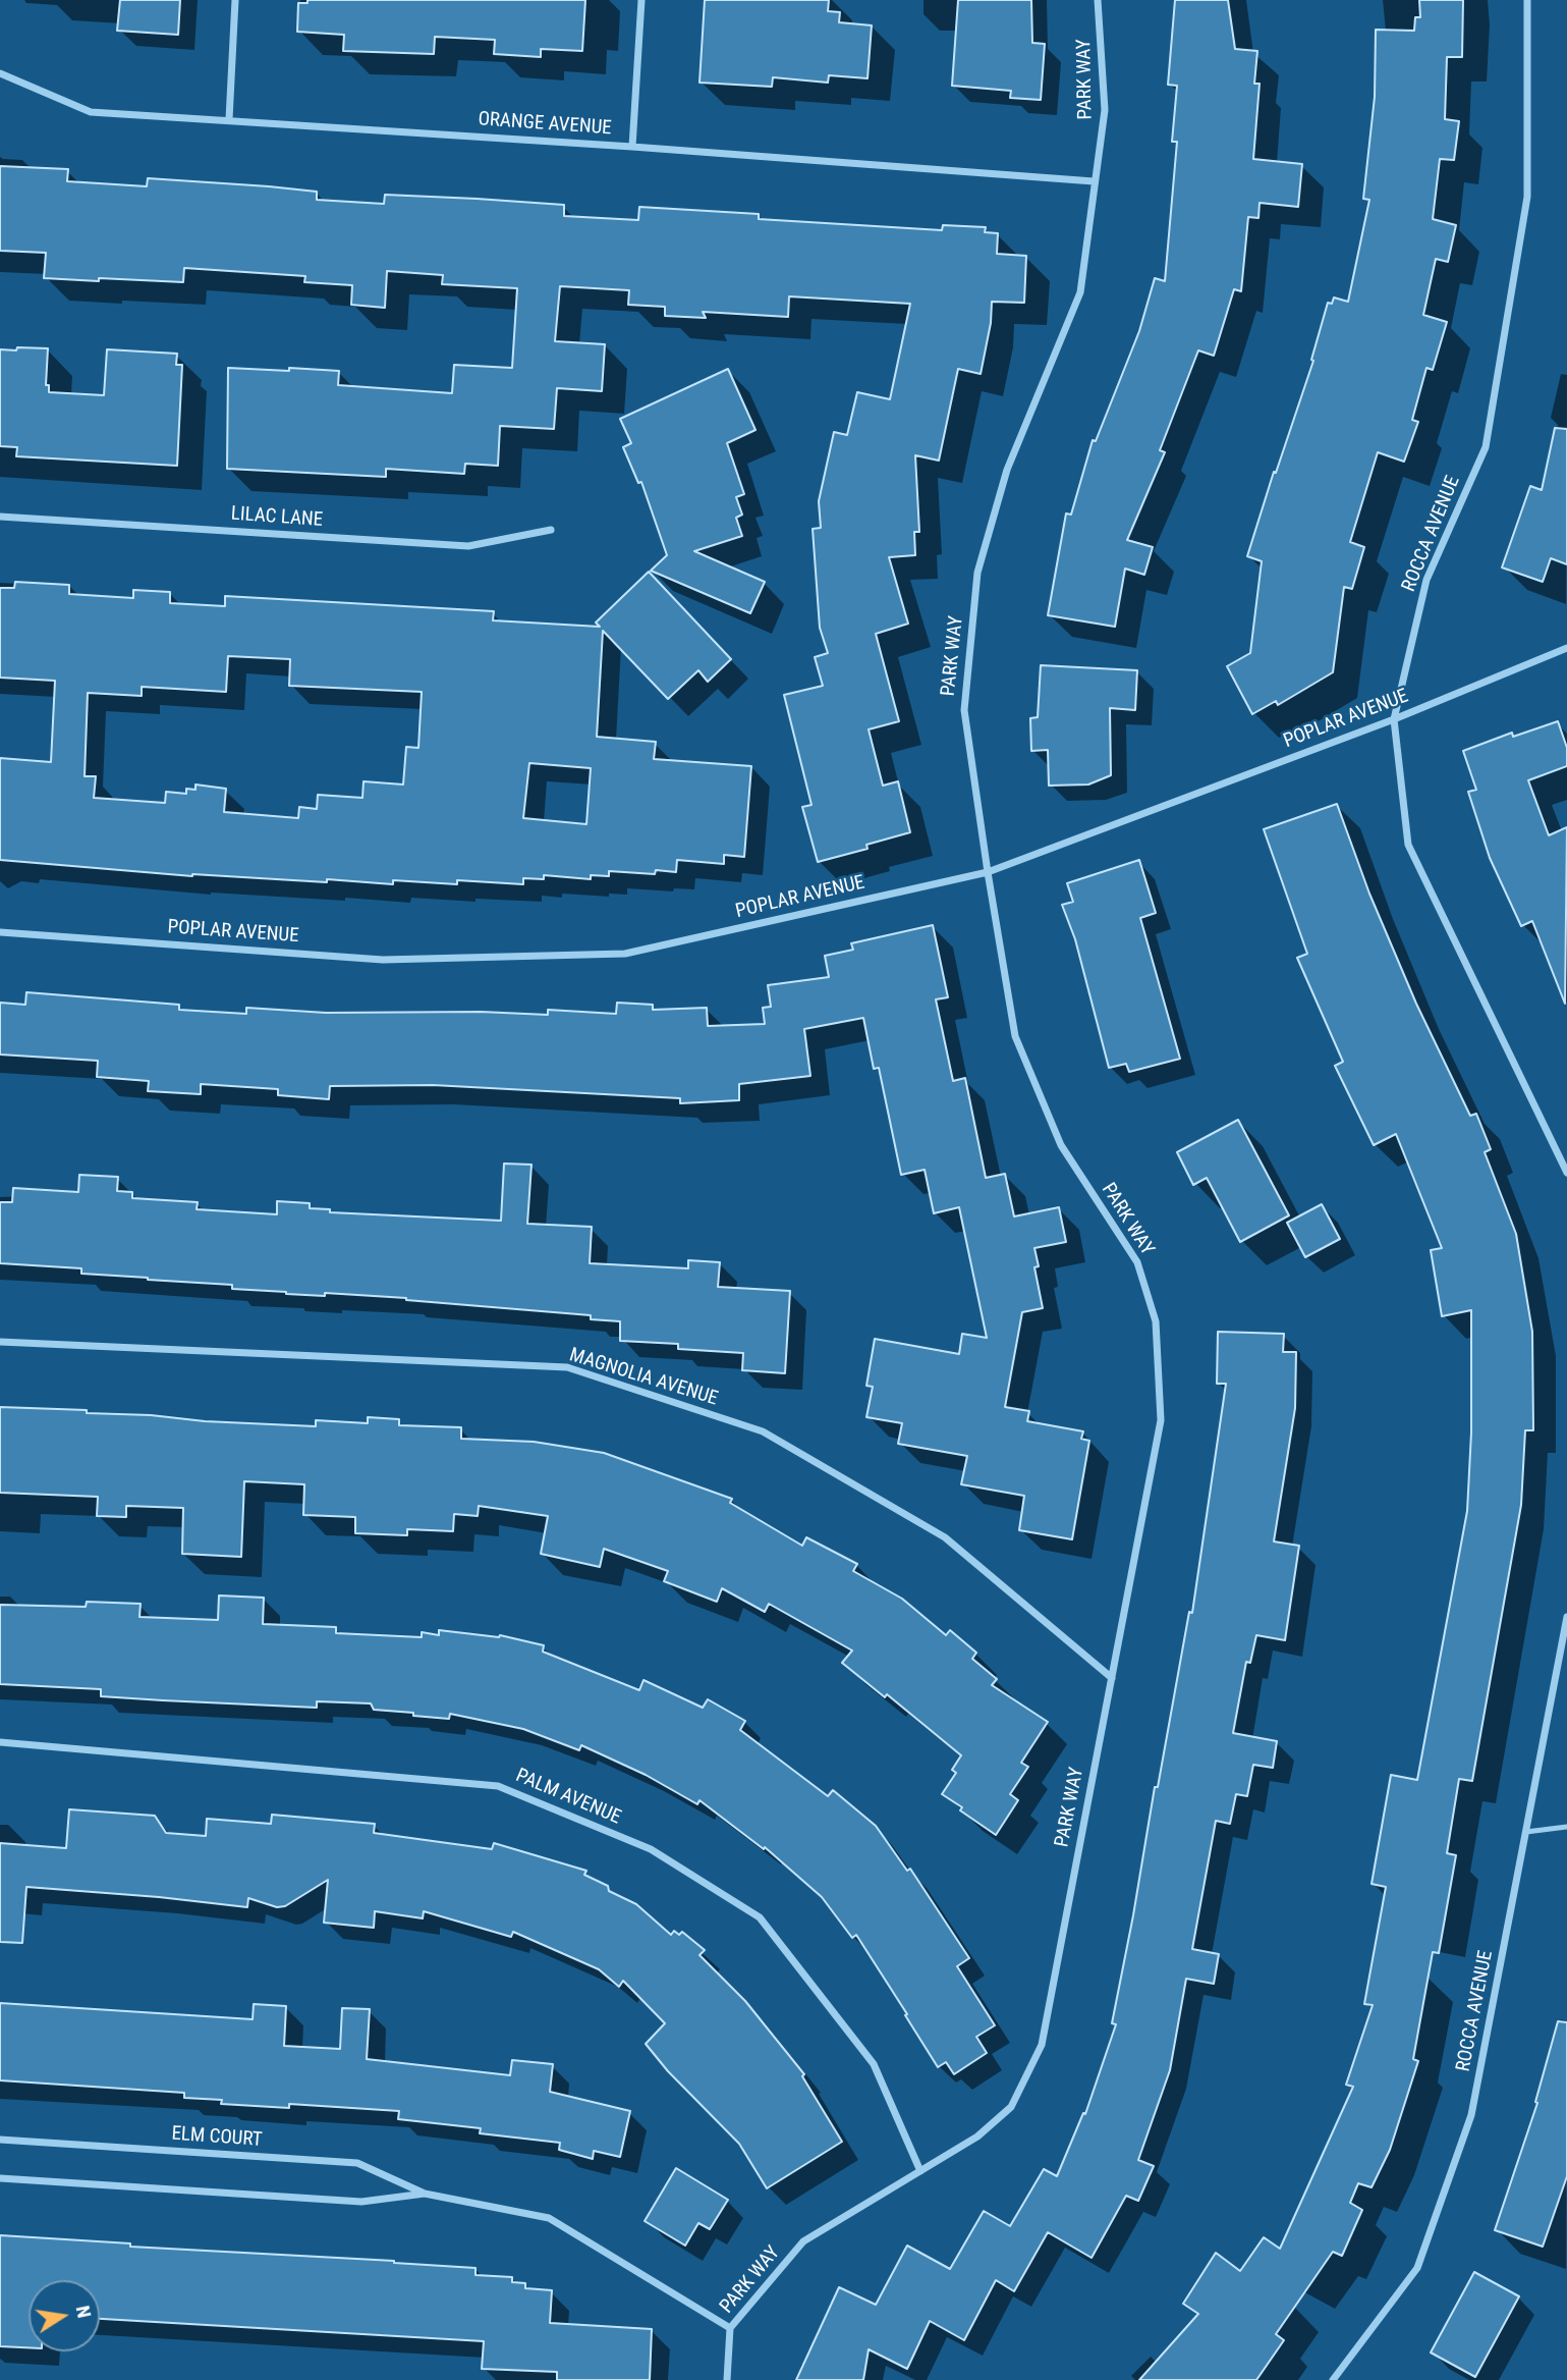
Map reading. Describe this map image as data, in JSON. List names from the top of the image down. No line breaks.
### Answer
{"streets":{"street":["PARK WAY","ORANGE AVENUE","LILAC LANE","ROCCA AVENUE","POPLAR AVENUE","MAGNOLIA AVENUE","PALM AVENUE","ELM COURT"]},"crossings":[["PARK WAY","ORANGE AVENUE"],["PARK WAY","POPLAR AVENUE"],["PARK WAY","MAGNOLIA AVENUE"],["PARK WAY","PALM AVENUE"],["PARK WAY","ELM COURT"],["ROCCA AVENUE","POPLAR AVENUE"]],"north":"right"}
